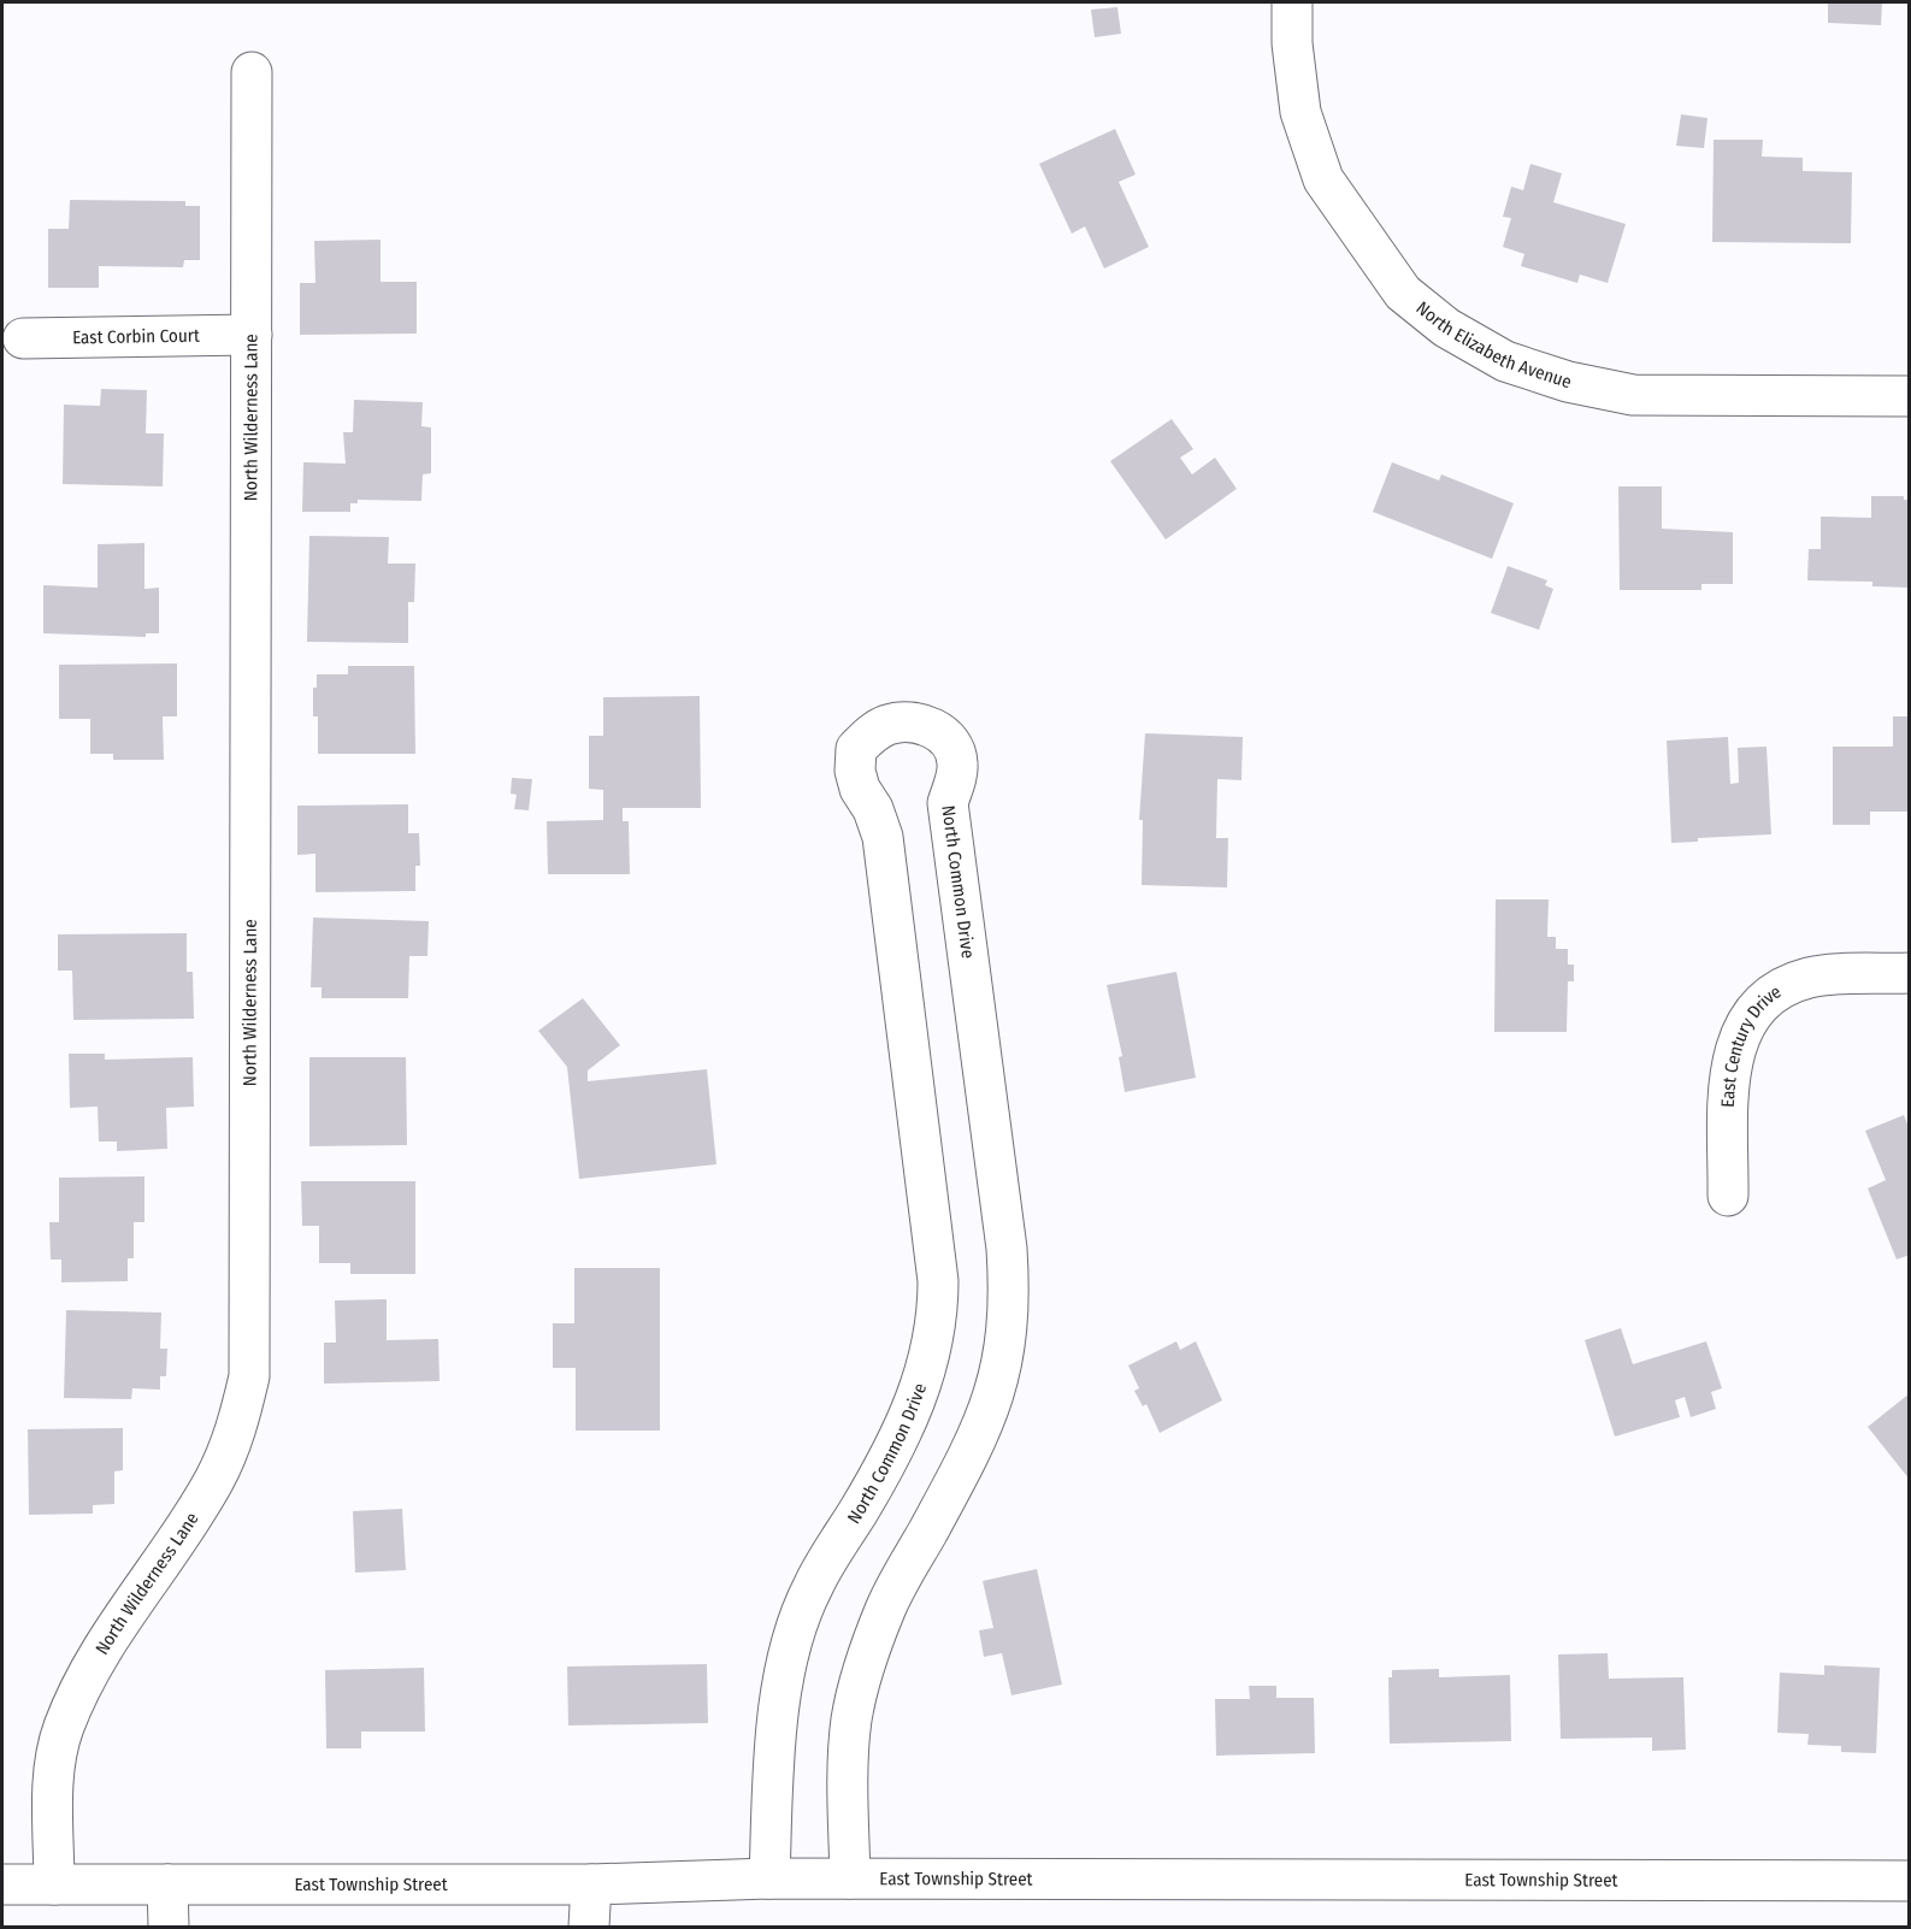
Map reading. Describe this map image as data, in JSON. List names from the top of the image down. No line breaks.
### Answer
{"streets":{"street":["East Corbin Court","North Elizabeth Avenue","North Wilderness Lane","North Common Drive","East Century Drive","East Township Street"]},"crossings":[["East Corbin Court","North Wilderness Lane"],["North Wilderness Lane","East Township Street"],["North Common Drive","East Township Street"]]}
